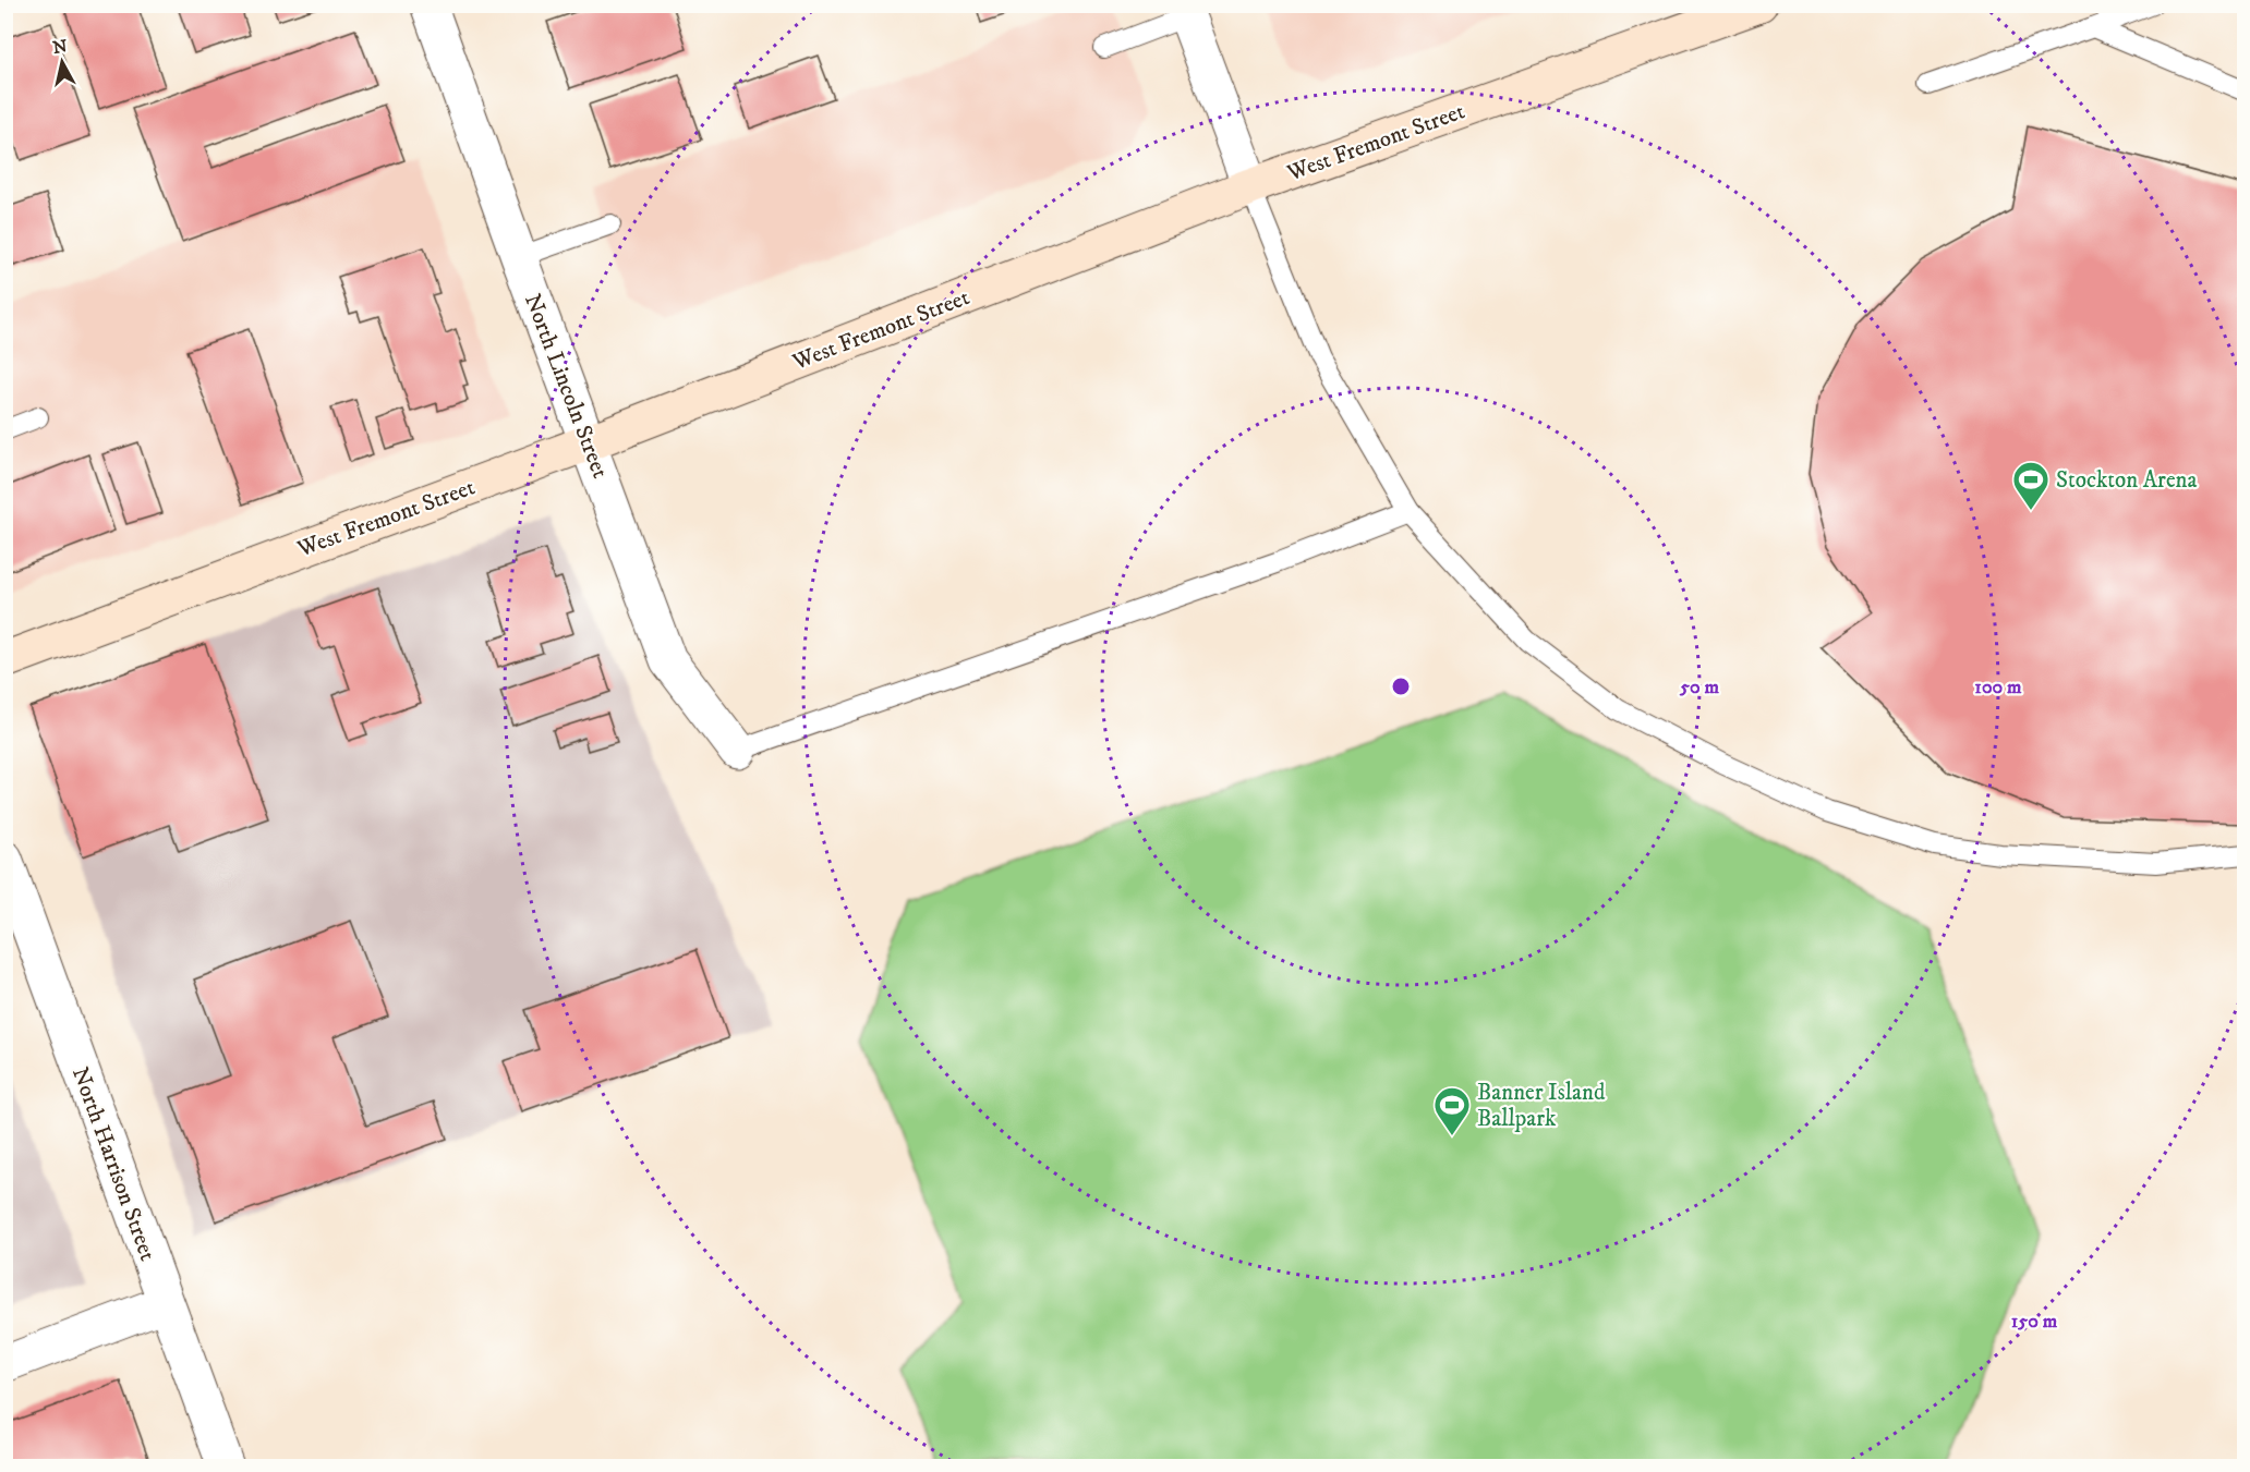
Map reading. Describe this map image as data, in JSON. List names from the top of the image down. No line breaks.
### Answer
{"streets":{"street":["West Fremont Street","North Lincoln Street","North Harrison Street"]},"crossings":[["West Fremont Street","North Lincoln Street"]],"places":{"sports":["Stockton Arena","Banner Island Ballpark"]},"north":"top","rings":["50 m","100 m","150 m"]}
